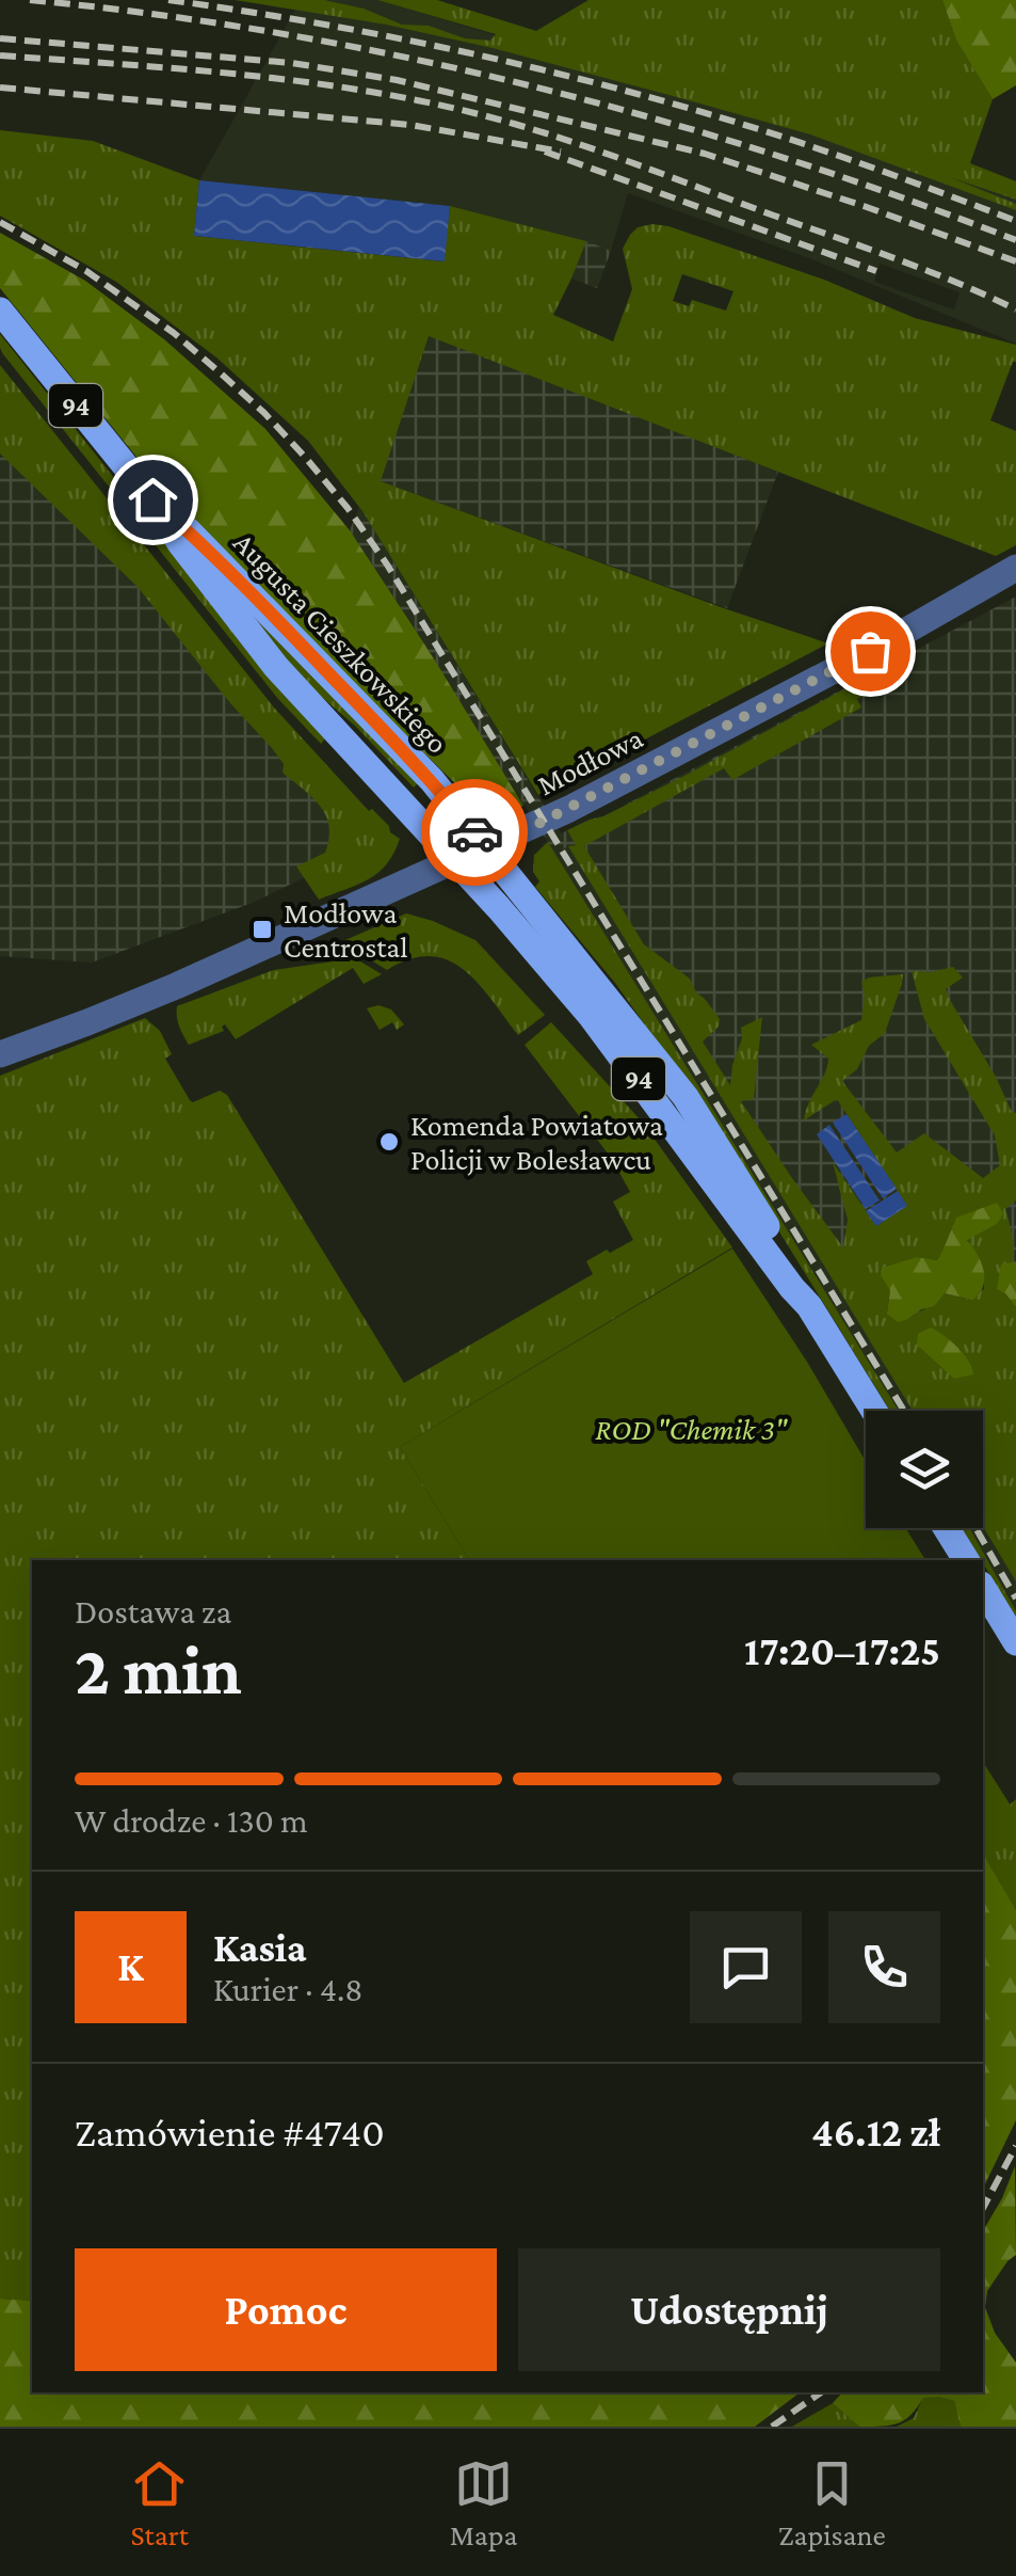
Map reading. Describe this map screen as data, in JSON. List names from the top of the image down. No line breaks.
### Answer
{"streets":{"main road":["94","Augusta Cieszkowskiego"],"street":["Modłowa"]},"crossings":[["Augusta Cieszkowskiego","Modłowa"]],"parks":["ROD \"Chemik 3\""],"places":{"transit":["Modłowa Centrostal"],"other":["Komenda Powiatowa Policji w Bolesławcu"]},"page":{"heading":["2 min","Dostawa za","17:20–17:25"],"panel":["Kasia","Kurier · 4.8","Zamówienie #4740","46.12 zł"],"bar":"W drodze · 130 m","round":"K","buttons":["Pomoc","Udostępnij"],"tabs":["Start","Mapa","Zapisane"]}}
